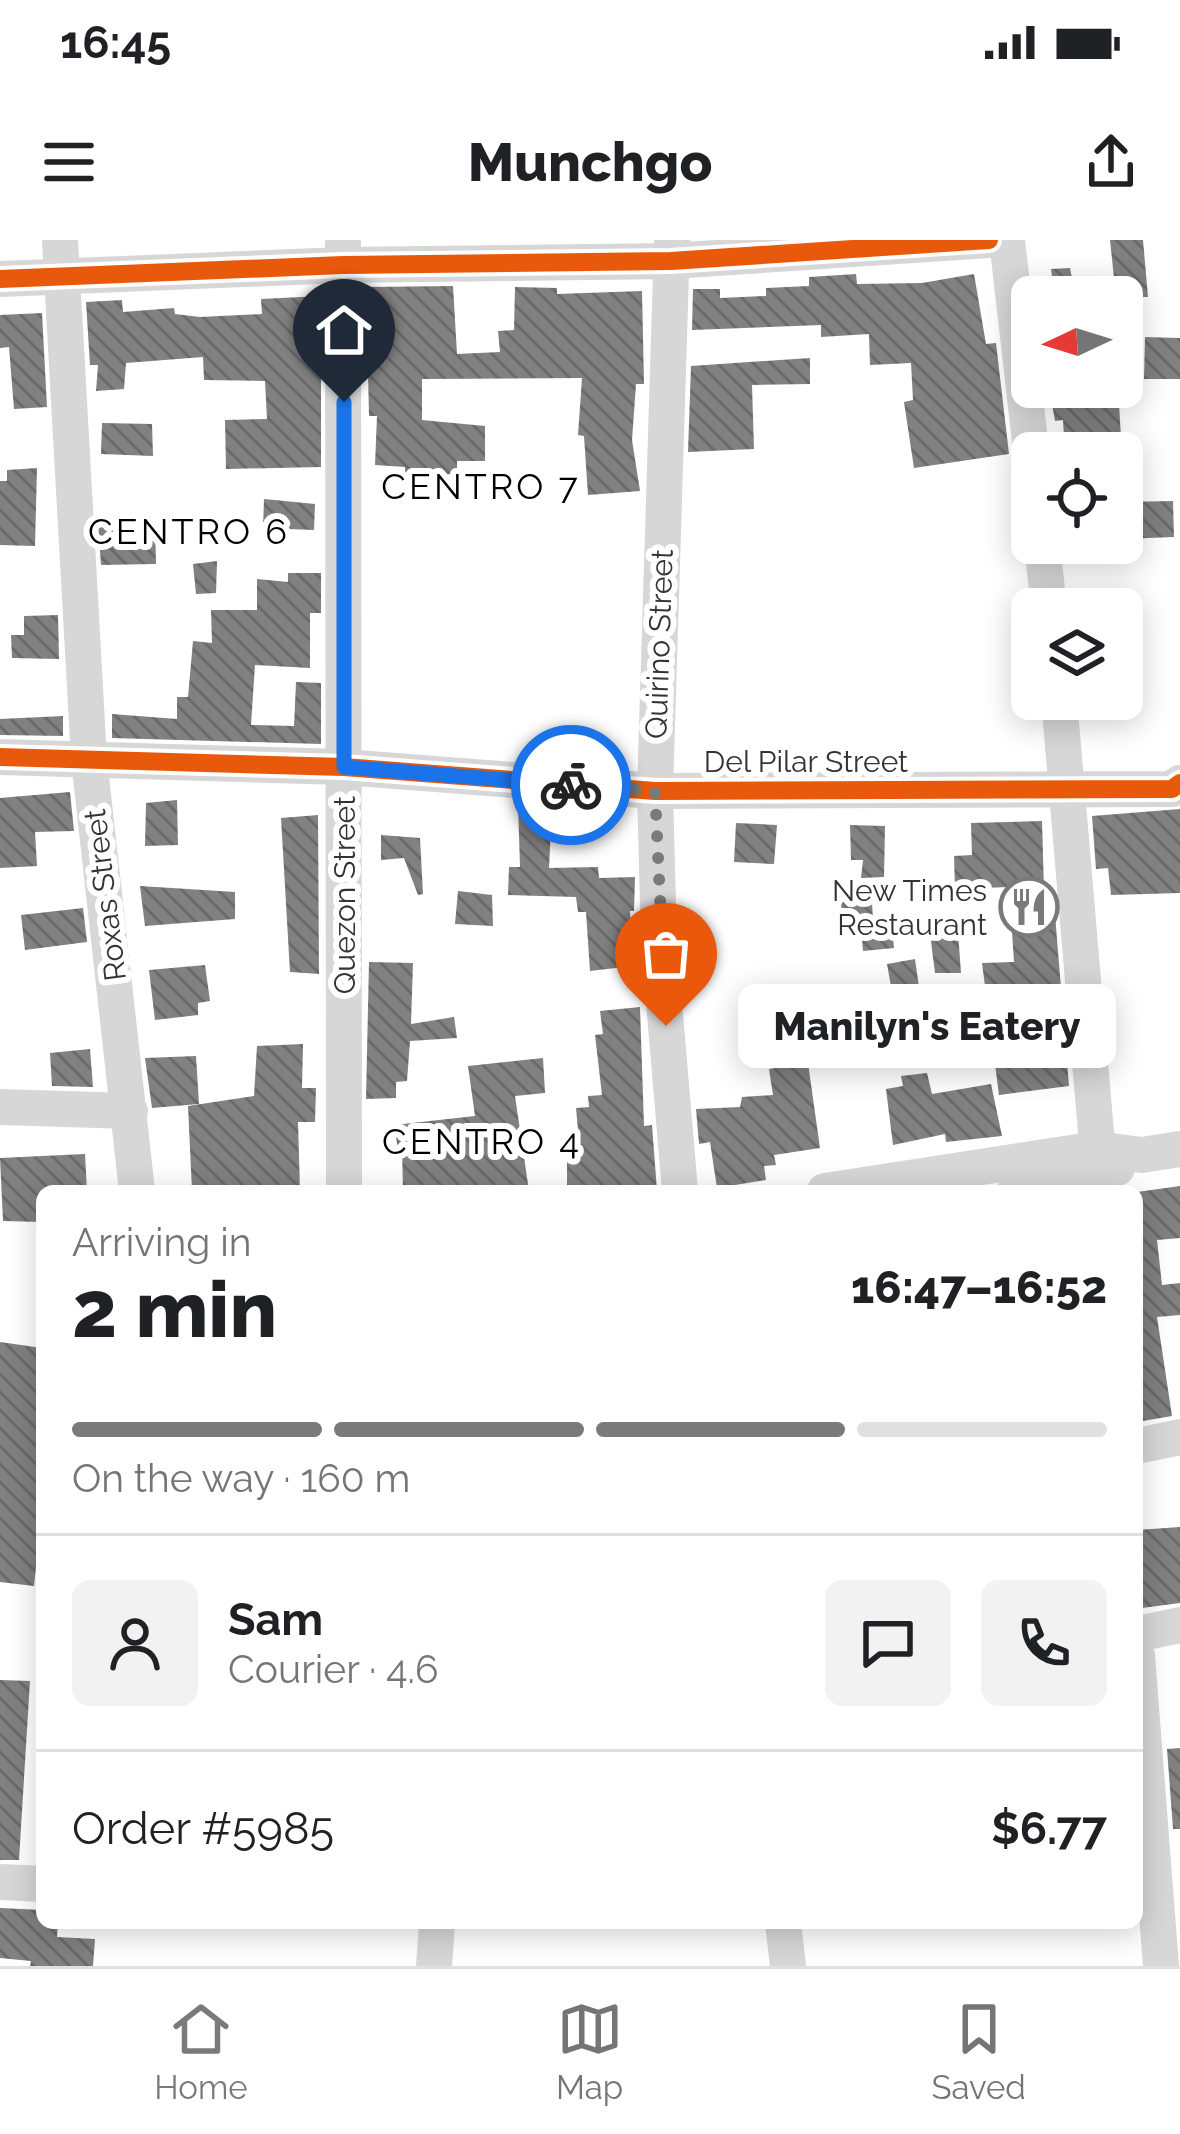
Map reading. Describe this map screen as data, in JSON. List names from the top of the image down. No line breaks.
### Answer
{"streets":{"street":["Quirino Street","Del Pilar Street","Roxas Street","Quezon Street"]},"crossings":[["Quirino Street","Del Pilar Street"],["Del Pilar Street","Roxas Street"],["Del Pilar Street","Quezon Street"]],"districts":["CENTRO 7","CENTRO 6","CENTRO 4"],"places":{"restaurant":["New Times Restaurant"],"other":["Manilyn's Eatery"]},"north":"left","page":{"status":"16:45","header":"Munchgo","bubble":"Manilyn's Eatery","heading":["2 min","Arriving in","16:47–16:52"],"panel":["Sam","Courier · 4.6","Order #5985","$6.77"],"bar":"On the way · 160 m","tabs":["Home","Map","Saved"]}}
